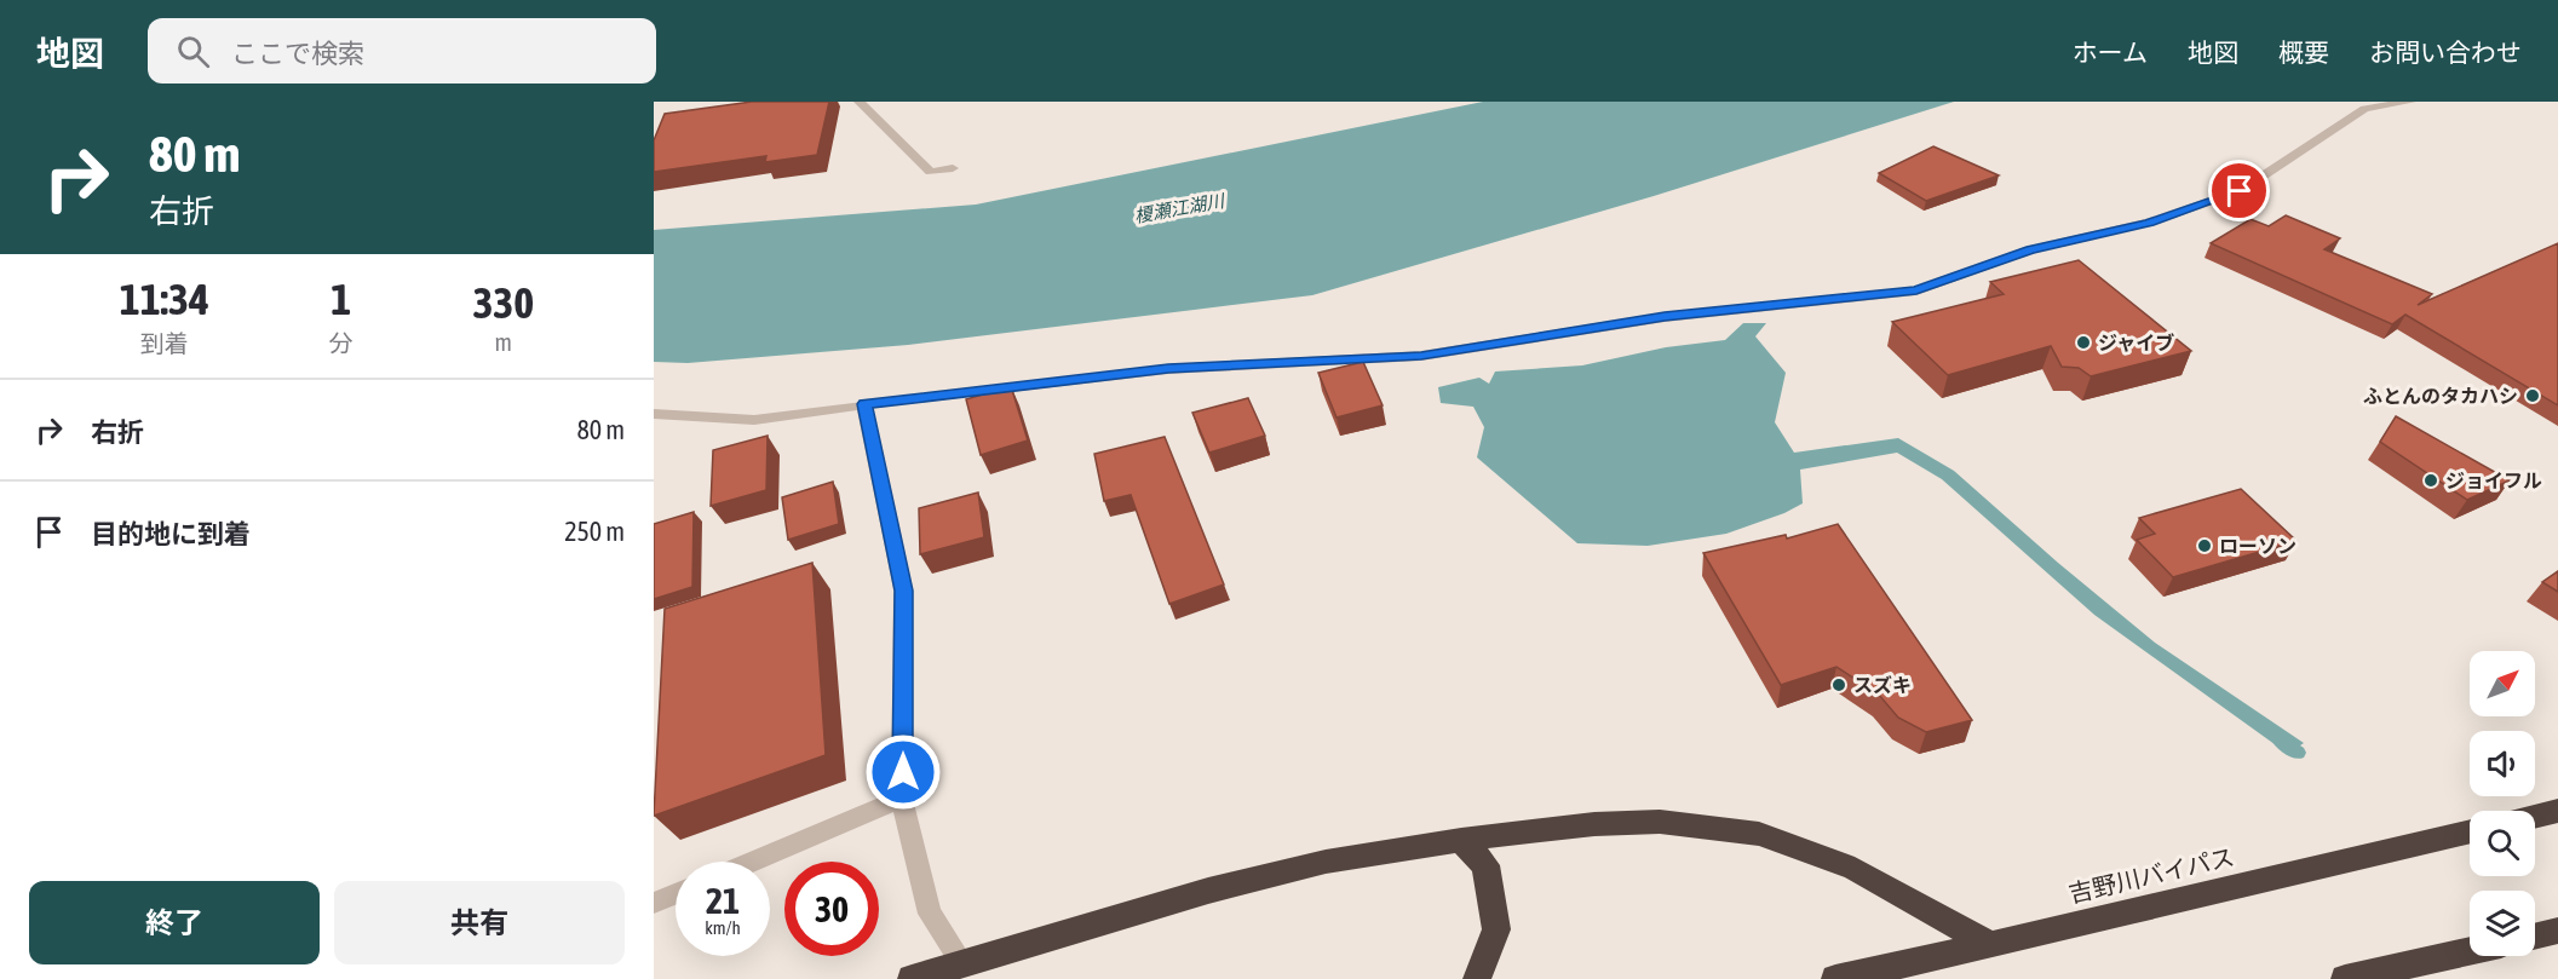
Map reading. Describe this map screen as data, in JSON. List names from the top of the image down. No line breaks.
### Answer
{"streets":{"highway":["吉野川バイパス"]},"water":["榎瀬江湖川"],"places":["ジャイブ","ふとんのタカハシ","ジョイフル","ローソン","スズキ"],"north":"top right","page":{"header":"地図","search":"ここで検索","nav":["ホーム","地図","概要","お問い合わせ"],"turn":["80 m","右折"],"eta":["11:34","到着","1","分","330","m"],"list":[{"name":"右折","value":"80 m"},{"name":"目的地に到着","value":"250 m"}],"speed":"21 km/h","limit":"30","buttons":["終了","共有"]}}
